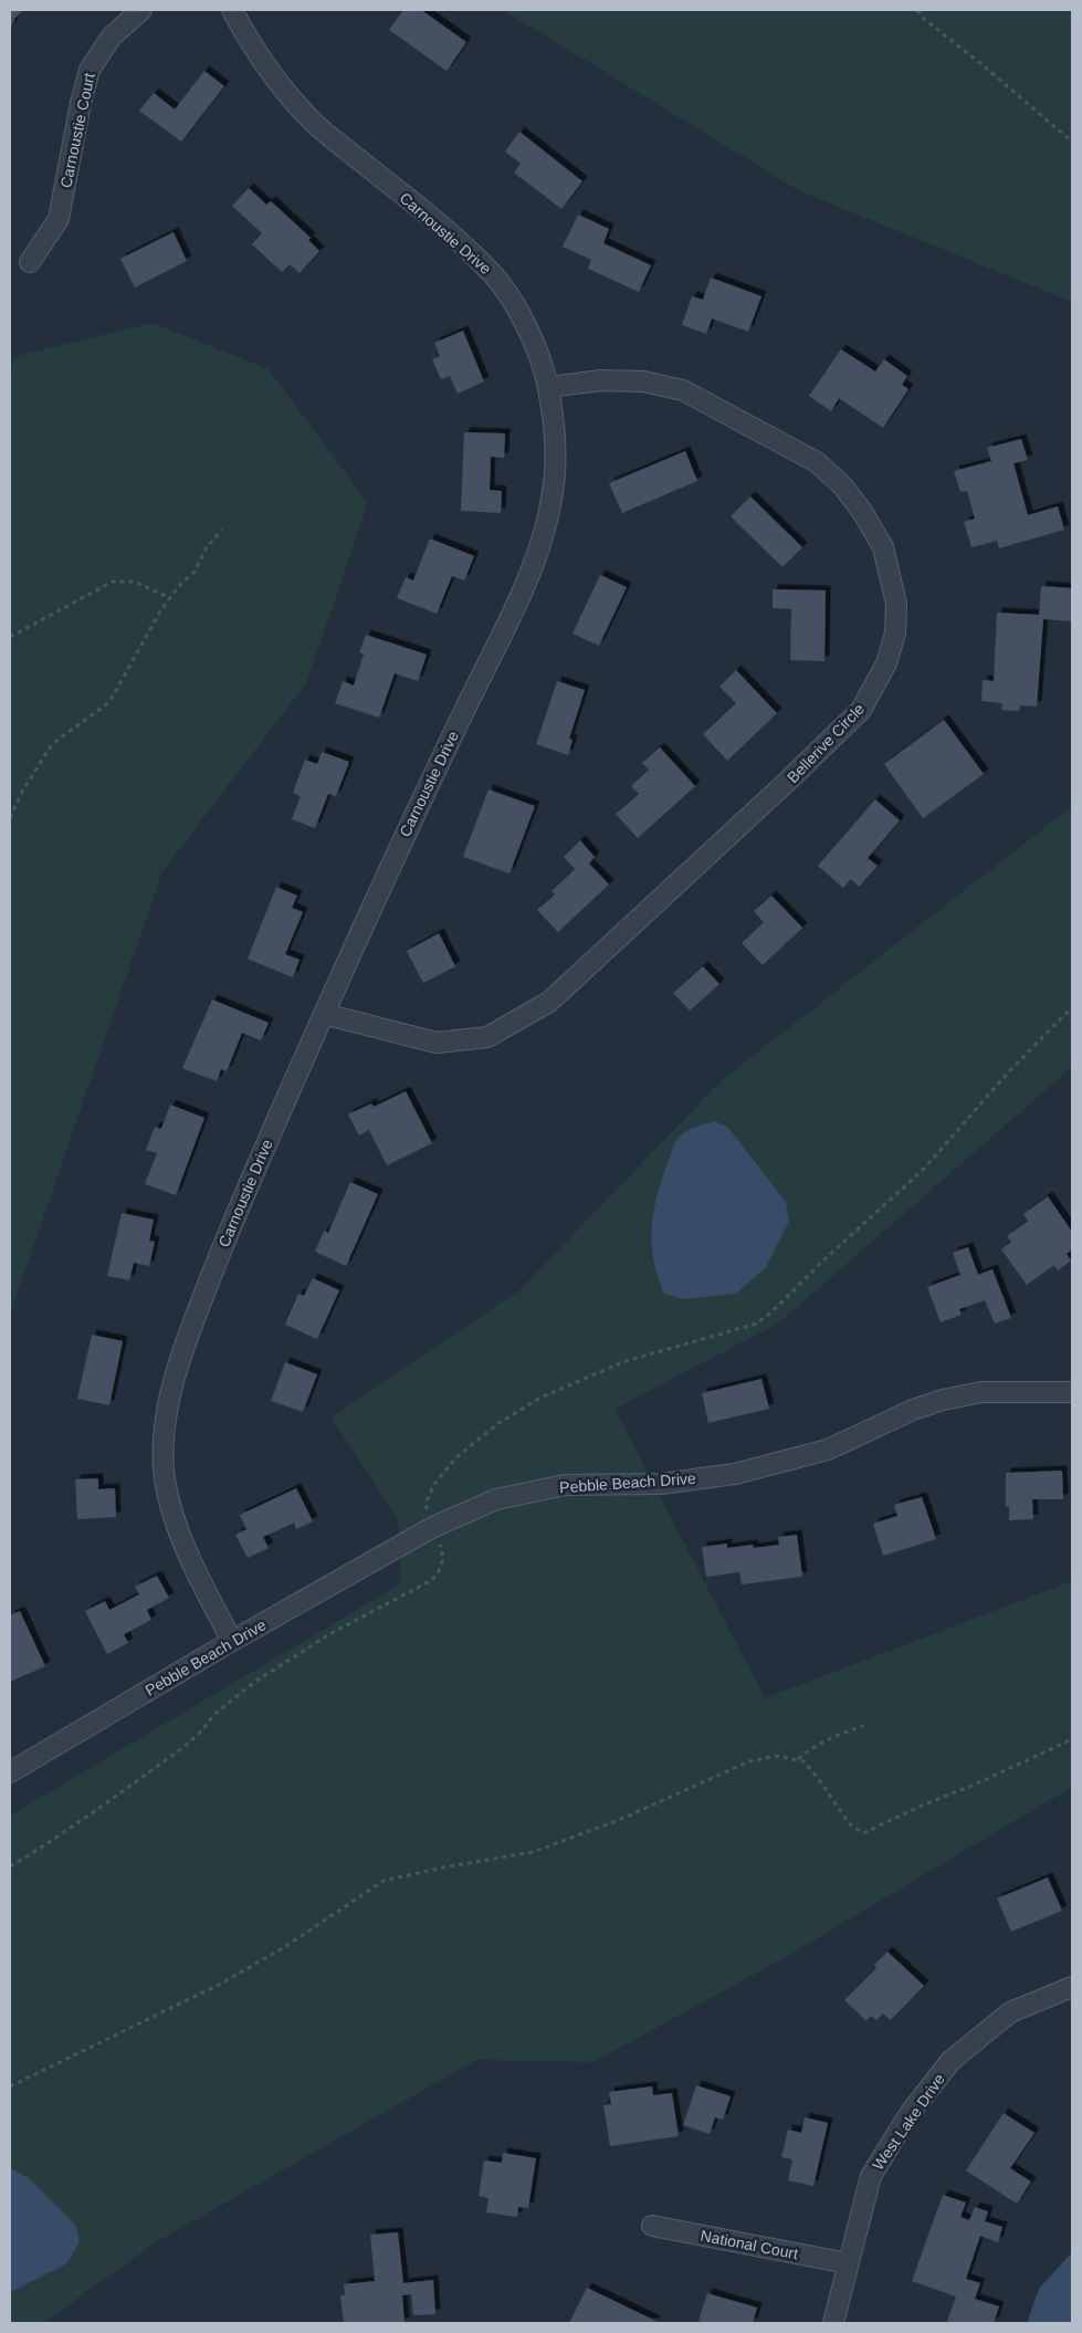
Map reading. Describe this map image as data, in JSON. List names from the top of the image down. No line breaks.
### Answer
{"streets":{"street":["Carnoustie Court","Carnoustie Drive","Bellerive Circle","Pebble Beach Drive","West Lake Drive","National Court"]},"crossings":[["Carnoustie Drive","Bellerive Circle"],["Carnoustie Drive","Pebble Beach Drive"],["West Lake Drive","National Court"]]}
